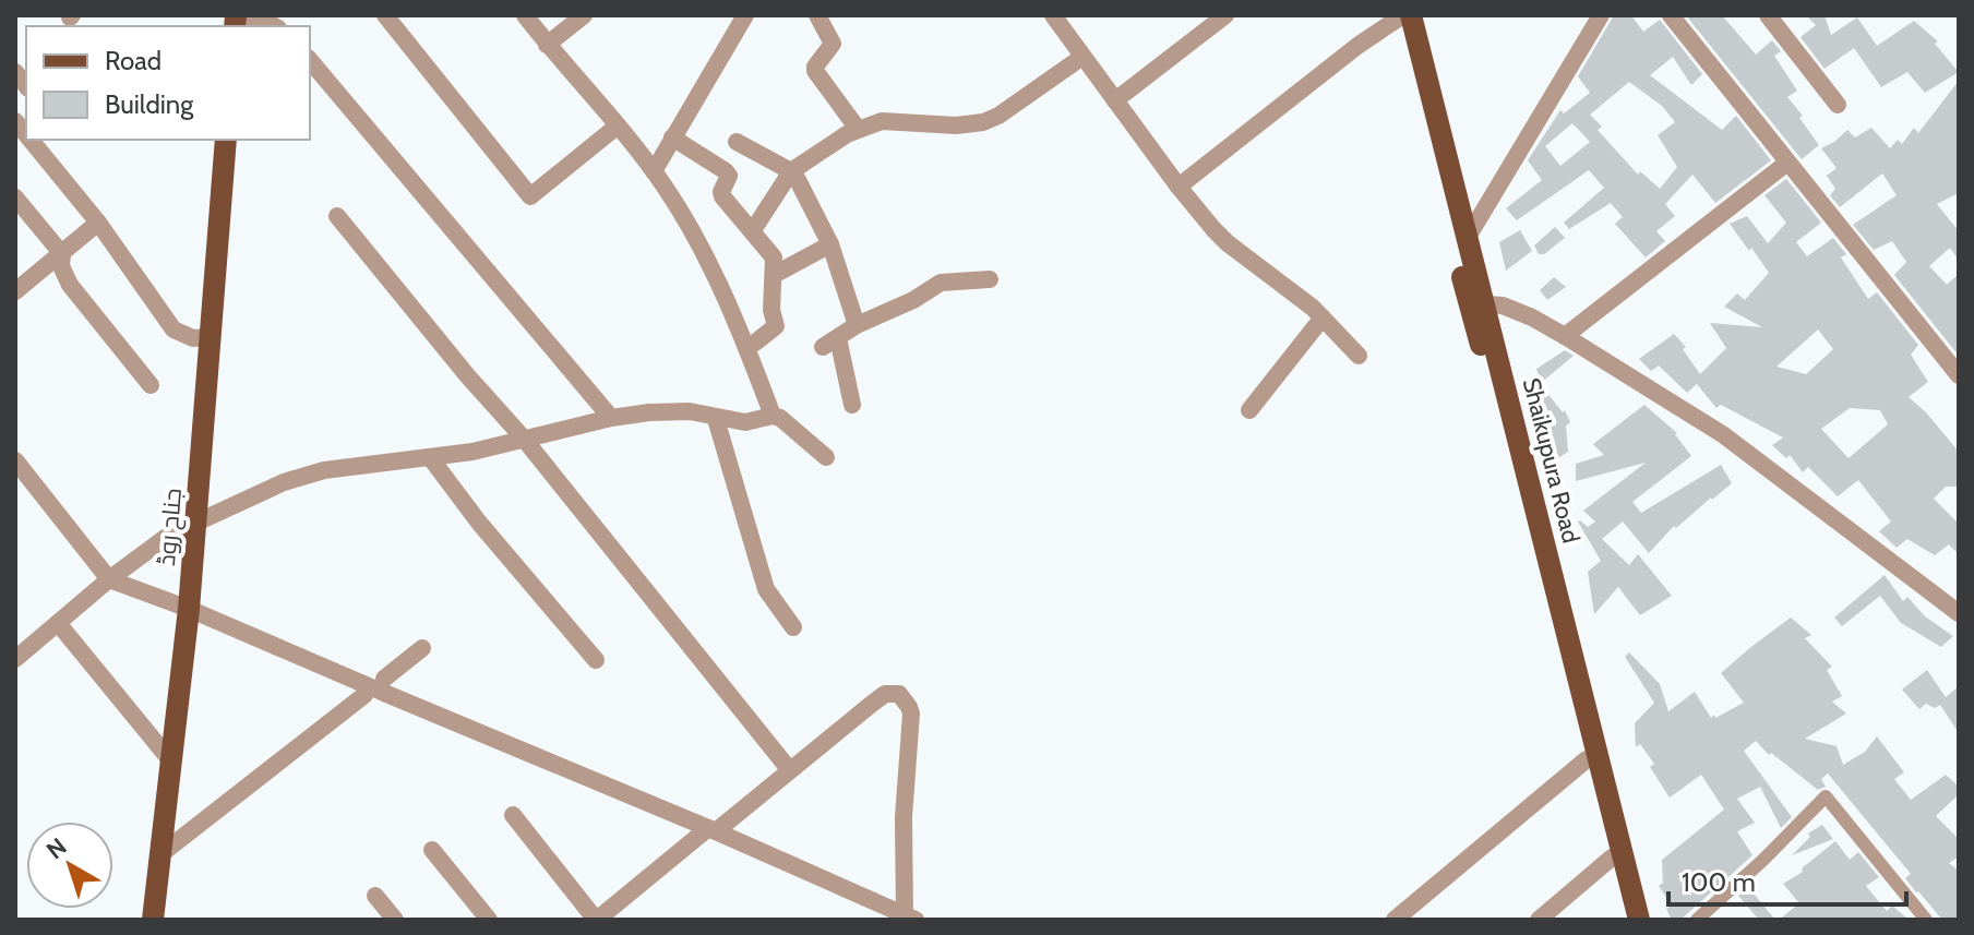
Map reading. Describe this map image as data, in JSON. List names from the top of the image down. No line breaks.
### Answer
{"streets":{"main road":["Shaikupura Road","جناح روڈ"]},"legend":["Road","Building"],"scale_bar":"100 m","north":"top left"}
